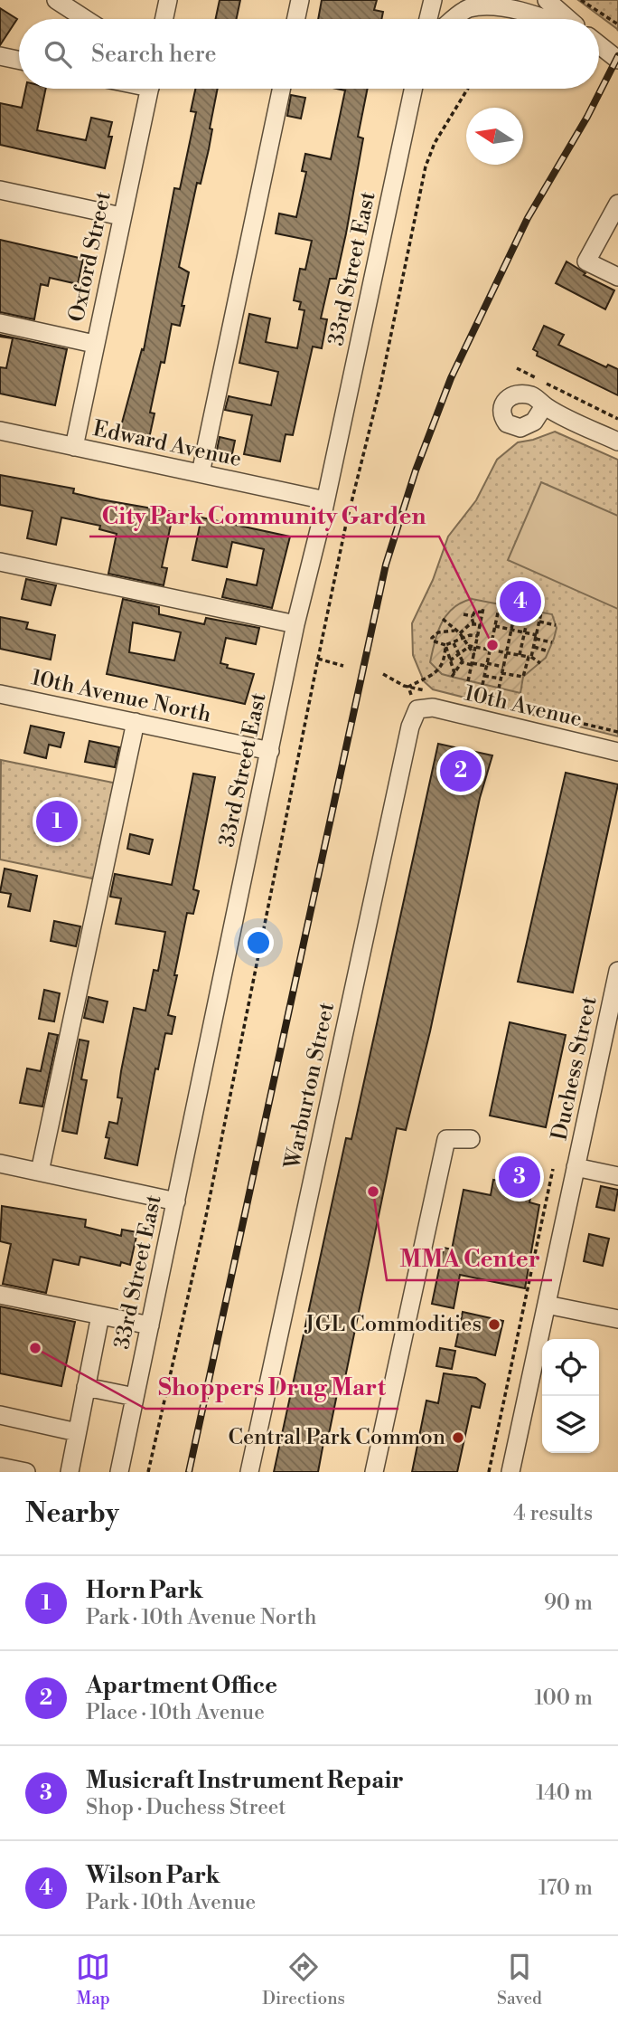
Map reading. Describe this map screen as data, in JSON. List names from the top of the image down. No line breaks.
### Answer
{"streets":{"street":["Oxford Street","33rd Street East","Edward Avenue","10th Avenue North","10th Avenue","Duchess Street","Warburton Street"]},"crossings":[["Oxford Street","Edward Avenue"],["33rd Street East","Edward Avenue"],["33rd Street East","10th Avenue North"],["10th Avenue","Warburton Street"]],"places":["City Park Community Garden","MMA Center","JGL Commodities","Shoppers Drug Mart","Central Park Common"],"north":"left","page":{"search":"Search here","pins":["4","2","1","3"],"heading":["Nearby","4 results"],"list":[{"mark":"1","name":"Horn Park","note":"Park · 10th Avenue North","value":"90 m"},{"mark":"2","name":"Apartment Office","note":"Place · 10th Avenue","value":"100 m"},{"mark":"3","name":"Musicraft Instrument Repair","note":"Shop · Duchess Street","value":"140 m"},{"mark":"4","name":"Wilson Park","note":"Park · 10th Avenue","value":"170 m"}],"nav":["Map","Directions","Saved"]}}
